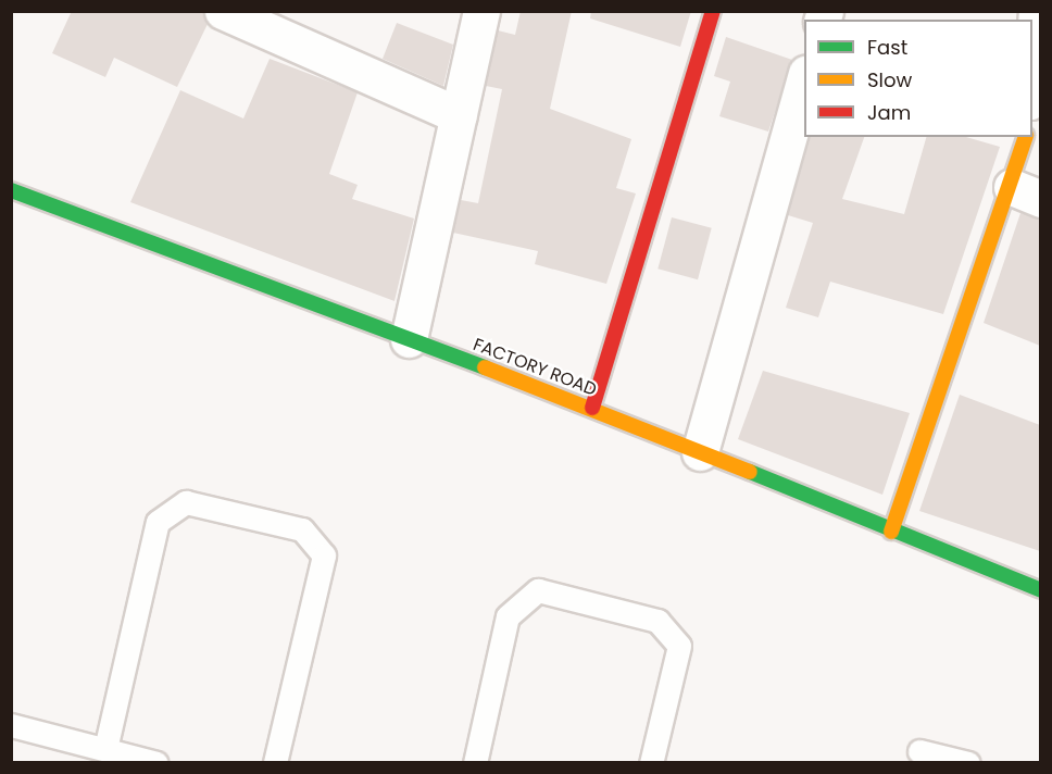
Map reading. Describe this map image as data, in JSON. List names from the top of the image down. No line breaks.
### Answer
{"streets":{"street":["FACTORY ROAD"]},"legend":["Fast","Slow","Jam"]}
